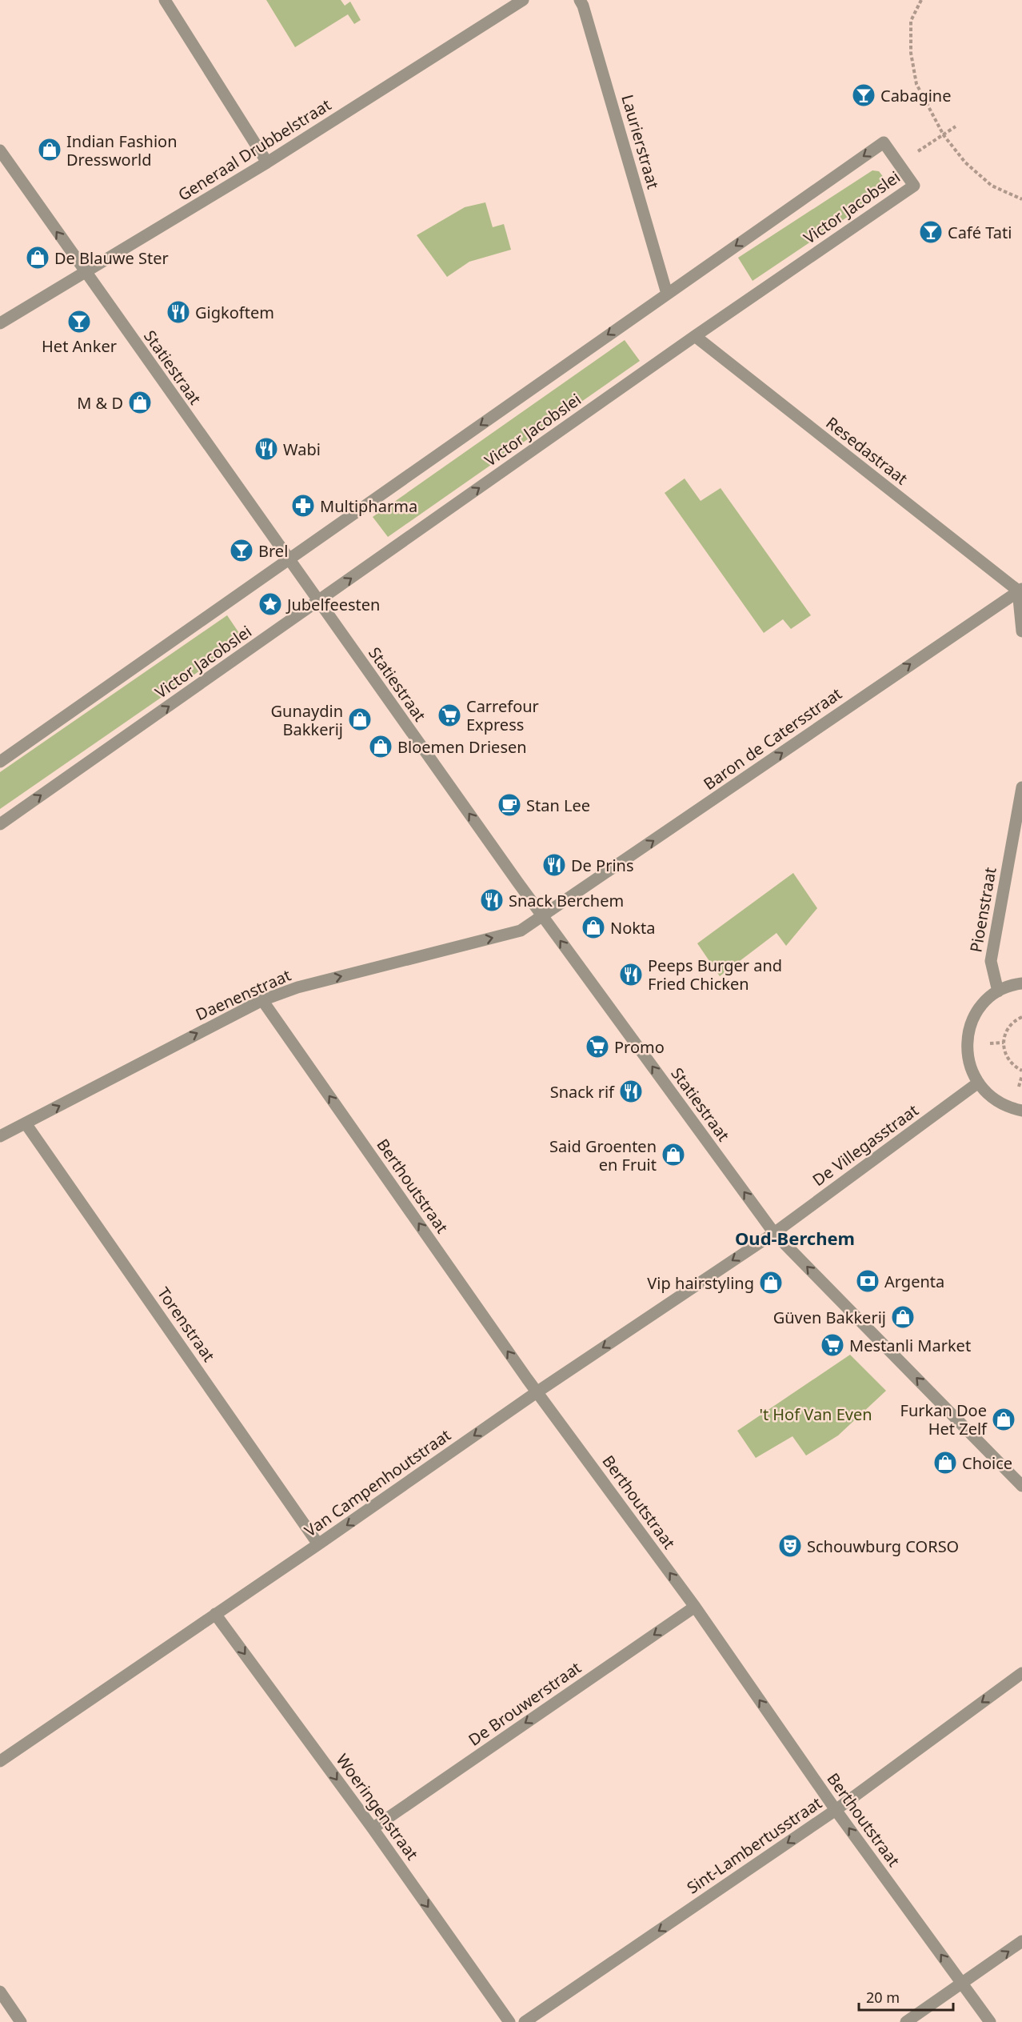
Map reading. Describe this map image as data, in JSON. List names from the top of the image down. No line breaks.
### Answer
{"streets":{"street":["Laurierstraat","Generaal Drubbelstraat","Victor Jacobslei","Statiestraat","Resedastraat","Baron de Catersstraat","Pioenstraat","Daenenstraat","De Villegasstraat","Berthoutstraat","Torenstraat","Van Campenhoutstraat","De Brouwerstraat","Woeringenstraat","Sint-Lambertusstraat"]},"crossings":[["Laurierstraat","Victor Jacobslei"],["Generaal Drubbelstraat","Statiestraat"],["Victor Jacobslei","Statiestraat"],["Victor Jacobslei","Resedastraat"],["Statiestraat","Baron de Catersstraat"],["Statiestraat","Daenenstraat"],["Statiestraat","De Villegasstraat"],["Statiestraat","Van Campenhoutstraat"],["Resedastraat","Baron de Catersstraat"],["Baron de Catersstraat","Daenenstraat"],["Daenenstraat","Berthoutstraat"],["Daenenstraat","Torenstraat"],["De Villegasstraat","Van Campenhoutstraat"],["Berthoutstraat","Van Campenhoutstraat"],["Berthoutstraat","De Brouwerstraat"],["Berthoutstraat","Sint-Lambertusstraat"],["Torenstraat","Van Campenhoutstraat"],["Van Campenhoutstraat","Woeringenstraat"],["De Brouwerstraat","Woeringenstraat"]],"one_way":["Statiestraat","Baron de Catersstraat","Daenenstraat","Berthoutstraat","Van Campenhoutstraat","De Brouwerstraat","Woeringenstraat","Sint-Lambertusstraat"],"districts":["Oud-Berchem"],"parks":["'t Hof Van Even"],"places":{"bar":["Cabagine","Café Tati","Het Anker","Brel"],"shop":["Indian Fashion Dressworld","De Blauwe Ster","M & D","Gunaydin Bakkerij","Bloemen Driesen","Nokta","Said Groenten en Fruit","Vip hairstyling","Güven Bakkerij","Furkan Doe Het Zelf","Choice"],"restaurant":["Gigkoftem","Wabi","De Prins","Snack Berchem","Peeps Burger and Fried Chicken","Snack rif"],"pharmacy":["Multipharma"],"place":["Jubelfeesten"],"supermarket":["Carrefour Express","Promo","Mestanli Market"],"cafe":["Stan Lee"],"bank":["Argenta"],"theatre":["Schouwburg CORSO"]},"scale_bar":"20 m"}
